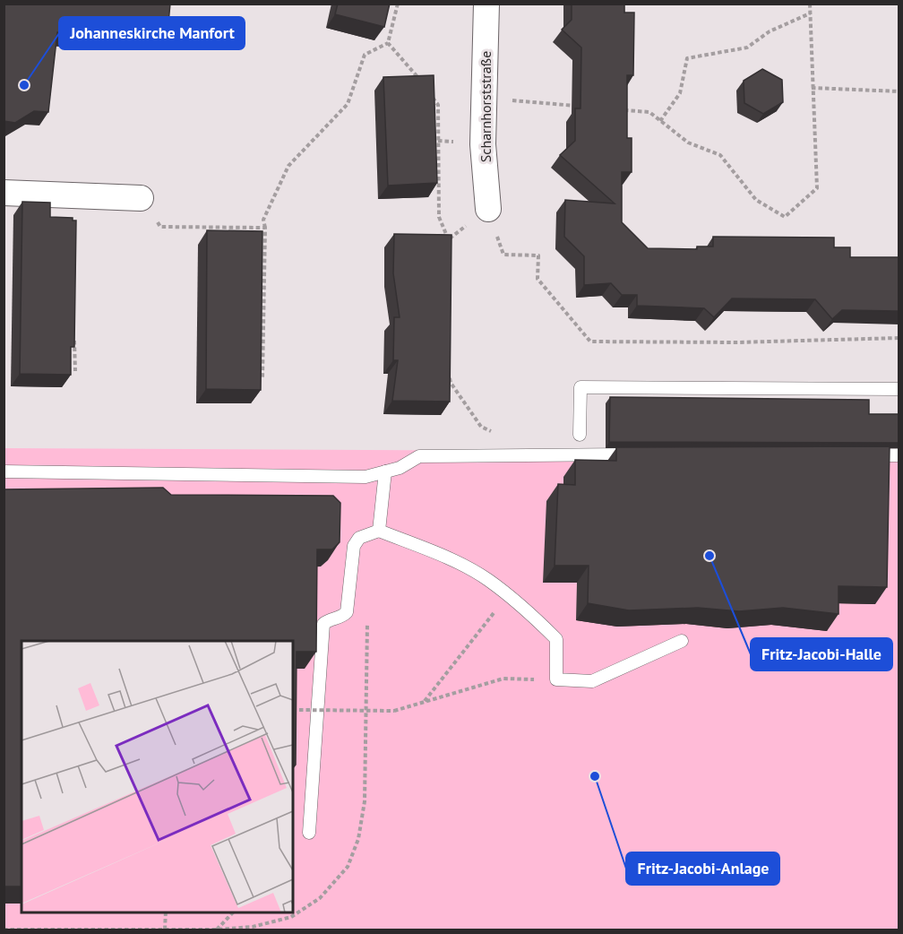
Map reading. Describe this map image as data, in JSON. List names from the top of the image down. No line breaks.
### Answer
{"streets":{"street":["Scharnhorststraße"]},"places":["Johanneskirche Manfort","Fritz-Jacobi-Halle","Fritz-Jacobi-Anlage"]}
